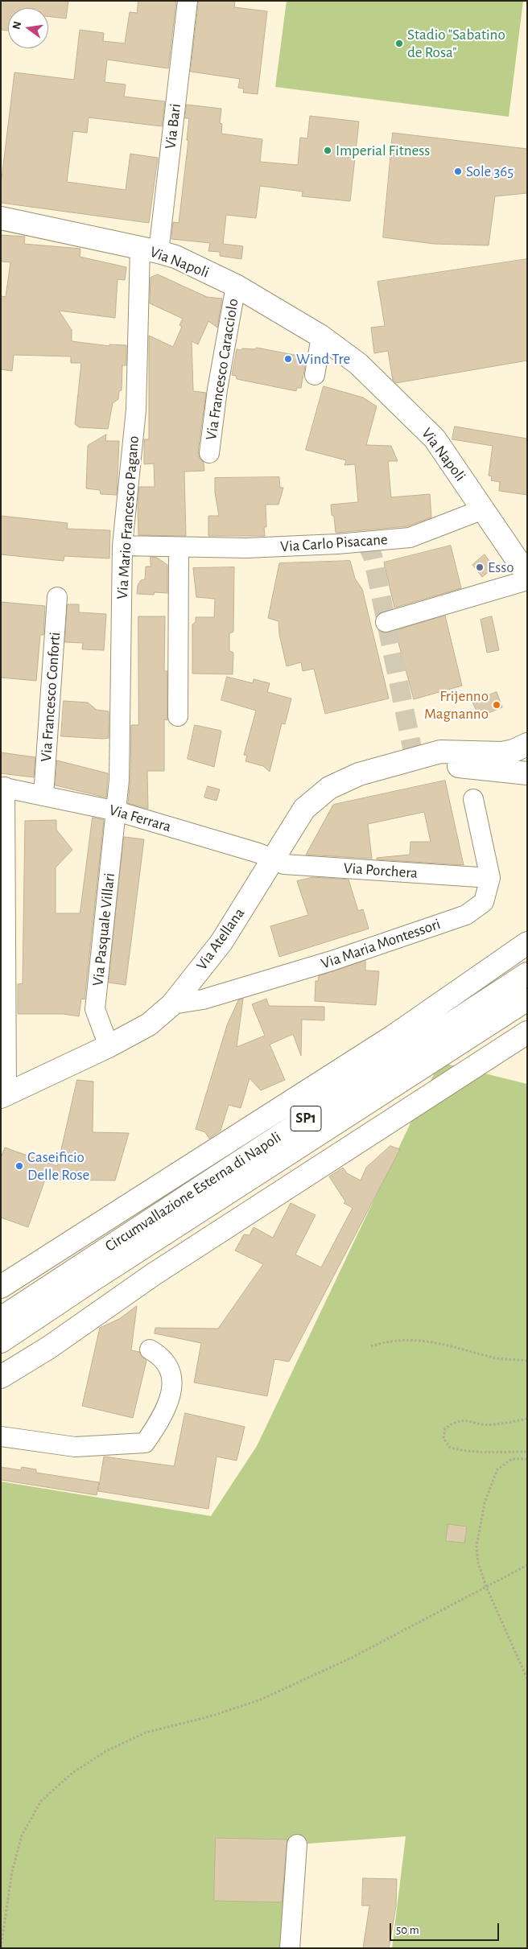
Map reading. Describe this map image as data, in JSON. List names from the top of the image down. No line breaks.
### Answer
{"streets":{"main road":["Via Napoli","Via Atellana","SP1","Circumvallazione Esterna di Napoli"],"street":["Via Bari","Via Francesco Caracciolo","Via Mario Francesco Pagano","Via Carlo Pisacane","Via Francesco Conforti","Via Ferrara","Via Porchera","Via Pasquale Villari","Via Maria Montessori"]},"crossings":[["Via Bari","Via Napoli"],["Via Bari","Via Mario Francesco Pagano"],["Via Napoli","Via Francesco Caracciolo"],["Via Napoli","Via Mario Francesco Pagano"],["Via Napoli","Via Carlo Pisacane"],["Via Mario Francesco Pagano","Via Carlo Pisacane"],["Via Mario Francesco Pagano","Via Ferrara"],["Via Mario Francesco Pagano","Via Pasquale Villari"],["Via Francesco Conforti","Via Ferrara"],["Via Ferrara","Via Porchera"],["Via Ferrara","Via Pasquale Villari"],["Via Ferrara","Via Atellana"],["Via Porchera","Via Atellana"],["Via Porchera","Via Maria Montessori"],["Via Pasquale Villari","Via Atellana"],["Via Atellana","Via Maria Montessori"]],"places":["Stadio \"Sabatino de Rosa\"","Imperial Fitness","Sole 365","Wind Tre","Esso","Frijenno Magnanno","Caseificio Delle Rose"],"scale_bar":"50 m","north":"left"}
